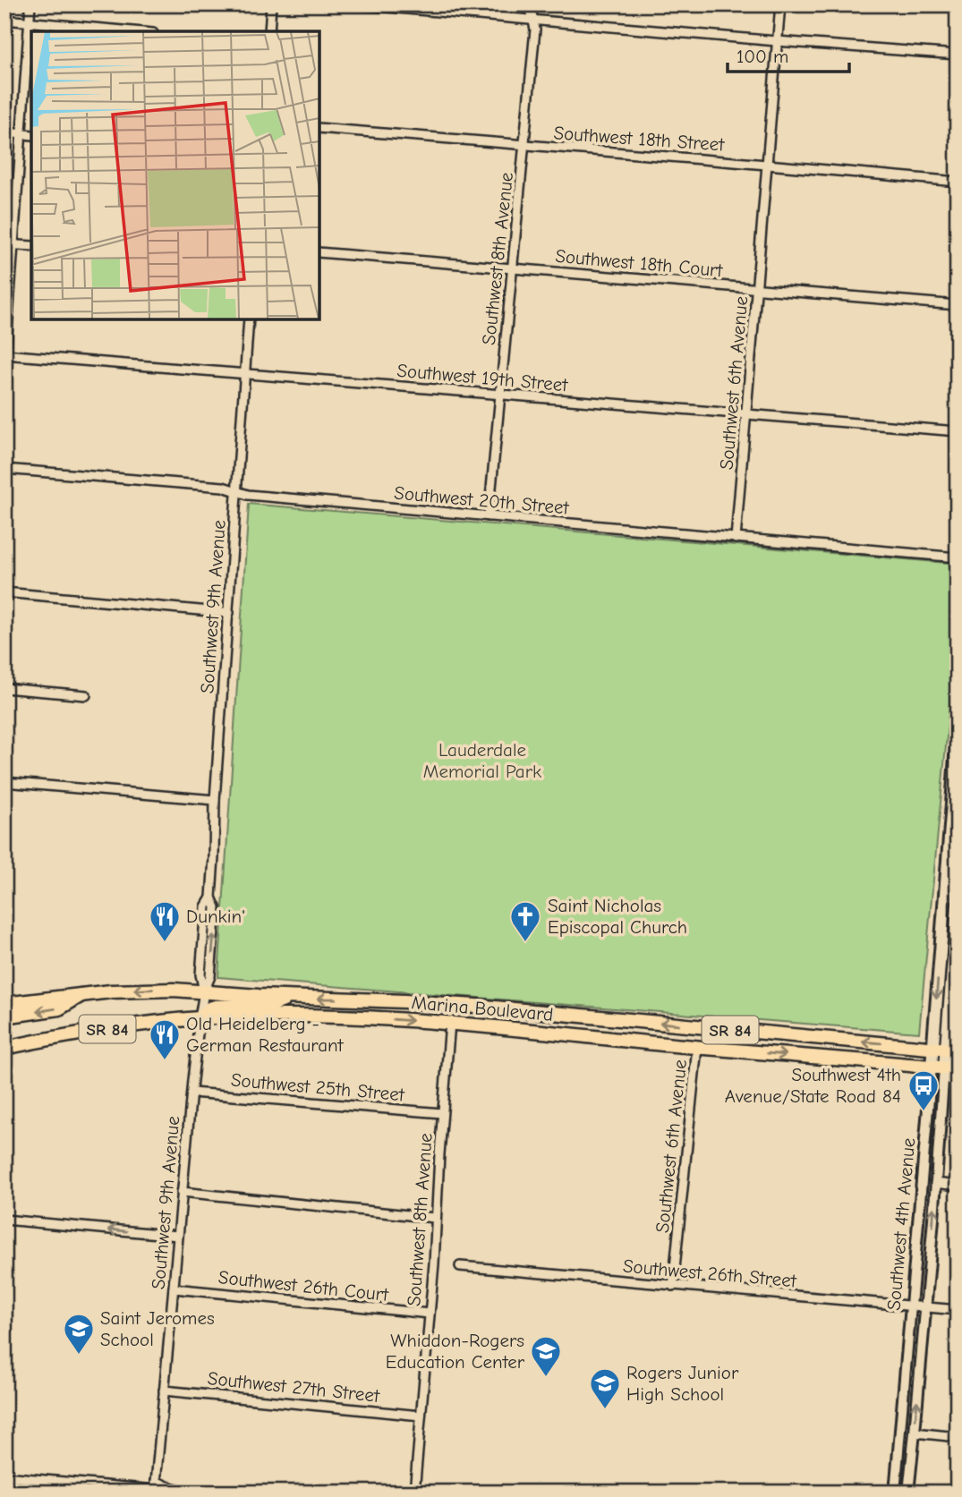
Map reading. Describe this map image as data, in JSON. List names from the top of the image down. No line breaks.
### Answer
{"streets":{"main road":["Marina Boulevard","SR 84","Southwest 4th Avenue"],"street":["Southwest 18th Street","Southwest 8th Avenue","Southwest 18th Court","Southwest 19th Street","Southwest 6th Avenue","Southwest 20th Street","Southwest 9th Avenue","Southwest 25th Street","Southwest 26th Street","Southwest 26th Court","Southwest 27th Street"]},"crossings":[["Southwest 18th Street","Southwest 8th Avenue"],["Southwest 18th Street","Southwest 6th Avenue"],["Southwest 8th Avenue","Southwest 18th Court"],["Southwest 8th Avenue","Southwest 19th Street"],["Southwest 8th Avenue","Southwest 20th Street"],["Southwest 8th Avenue","Marina Boulevard"],["Southwest 8th Avenue","Southwest 25th Street"],["Southwest 8th Avenue","Southwest 26th Court"],["Southwest 8th Avenue","Southwest 27th Street"],["Southwest 18th Court","Southwest 6th Avenue"],["Southwest 19th Street","Southwest 6th Avenue"],["Southwest 19th Street","Southwest 9th Avenue"],["Southwest 6th Avenue","Southwest 20th Street"],["Southwest 6th Avenue","Marina Boulevard"],["Southwest 6th Avenue","Southwest 26th Street"],["Southwest 20th Street","Southwest 9th Avenue"],["Southwest 9th Avenue","Marina Boulevard"],["Southwest 9th Avenue","Southwest 25th Street"],["Southwest 9th Avenue","Southwest 26th Court"],["Southwest 9th Avenue","Southwest 27th Street"],["Marina Boulevard","Southwest 4th Avenue"],["Southwest 4th Avenue","Southwest 26th Street"]],"parks":["Lauderdale Memorial Park"],"places":{"restaurant":["Dunkin'","Old Heidelberg - German Restaurant"],"church":["Saint Nicholas Episcopal Church"],"bus stop":["Southwest 4th Avenue/State Road 84"],"school or university":["Saint Jeromes School","Whiddon-Rogers Education Center","Rogers Junior High School"]},"scale_bar":"100 m"}
